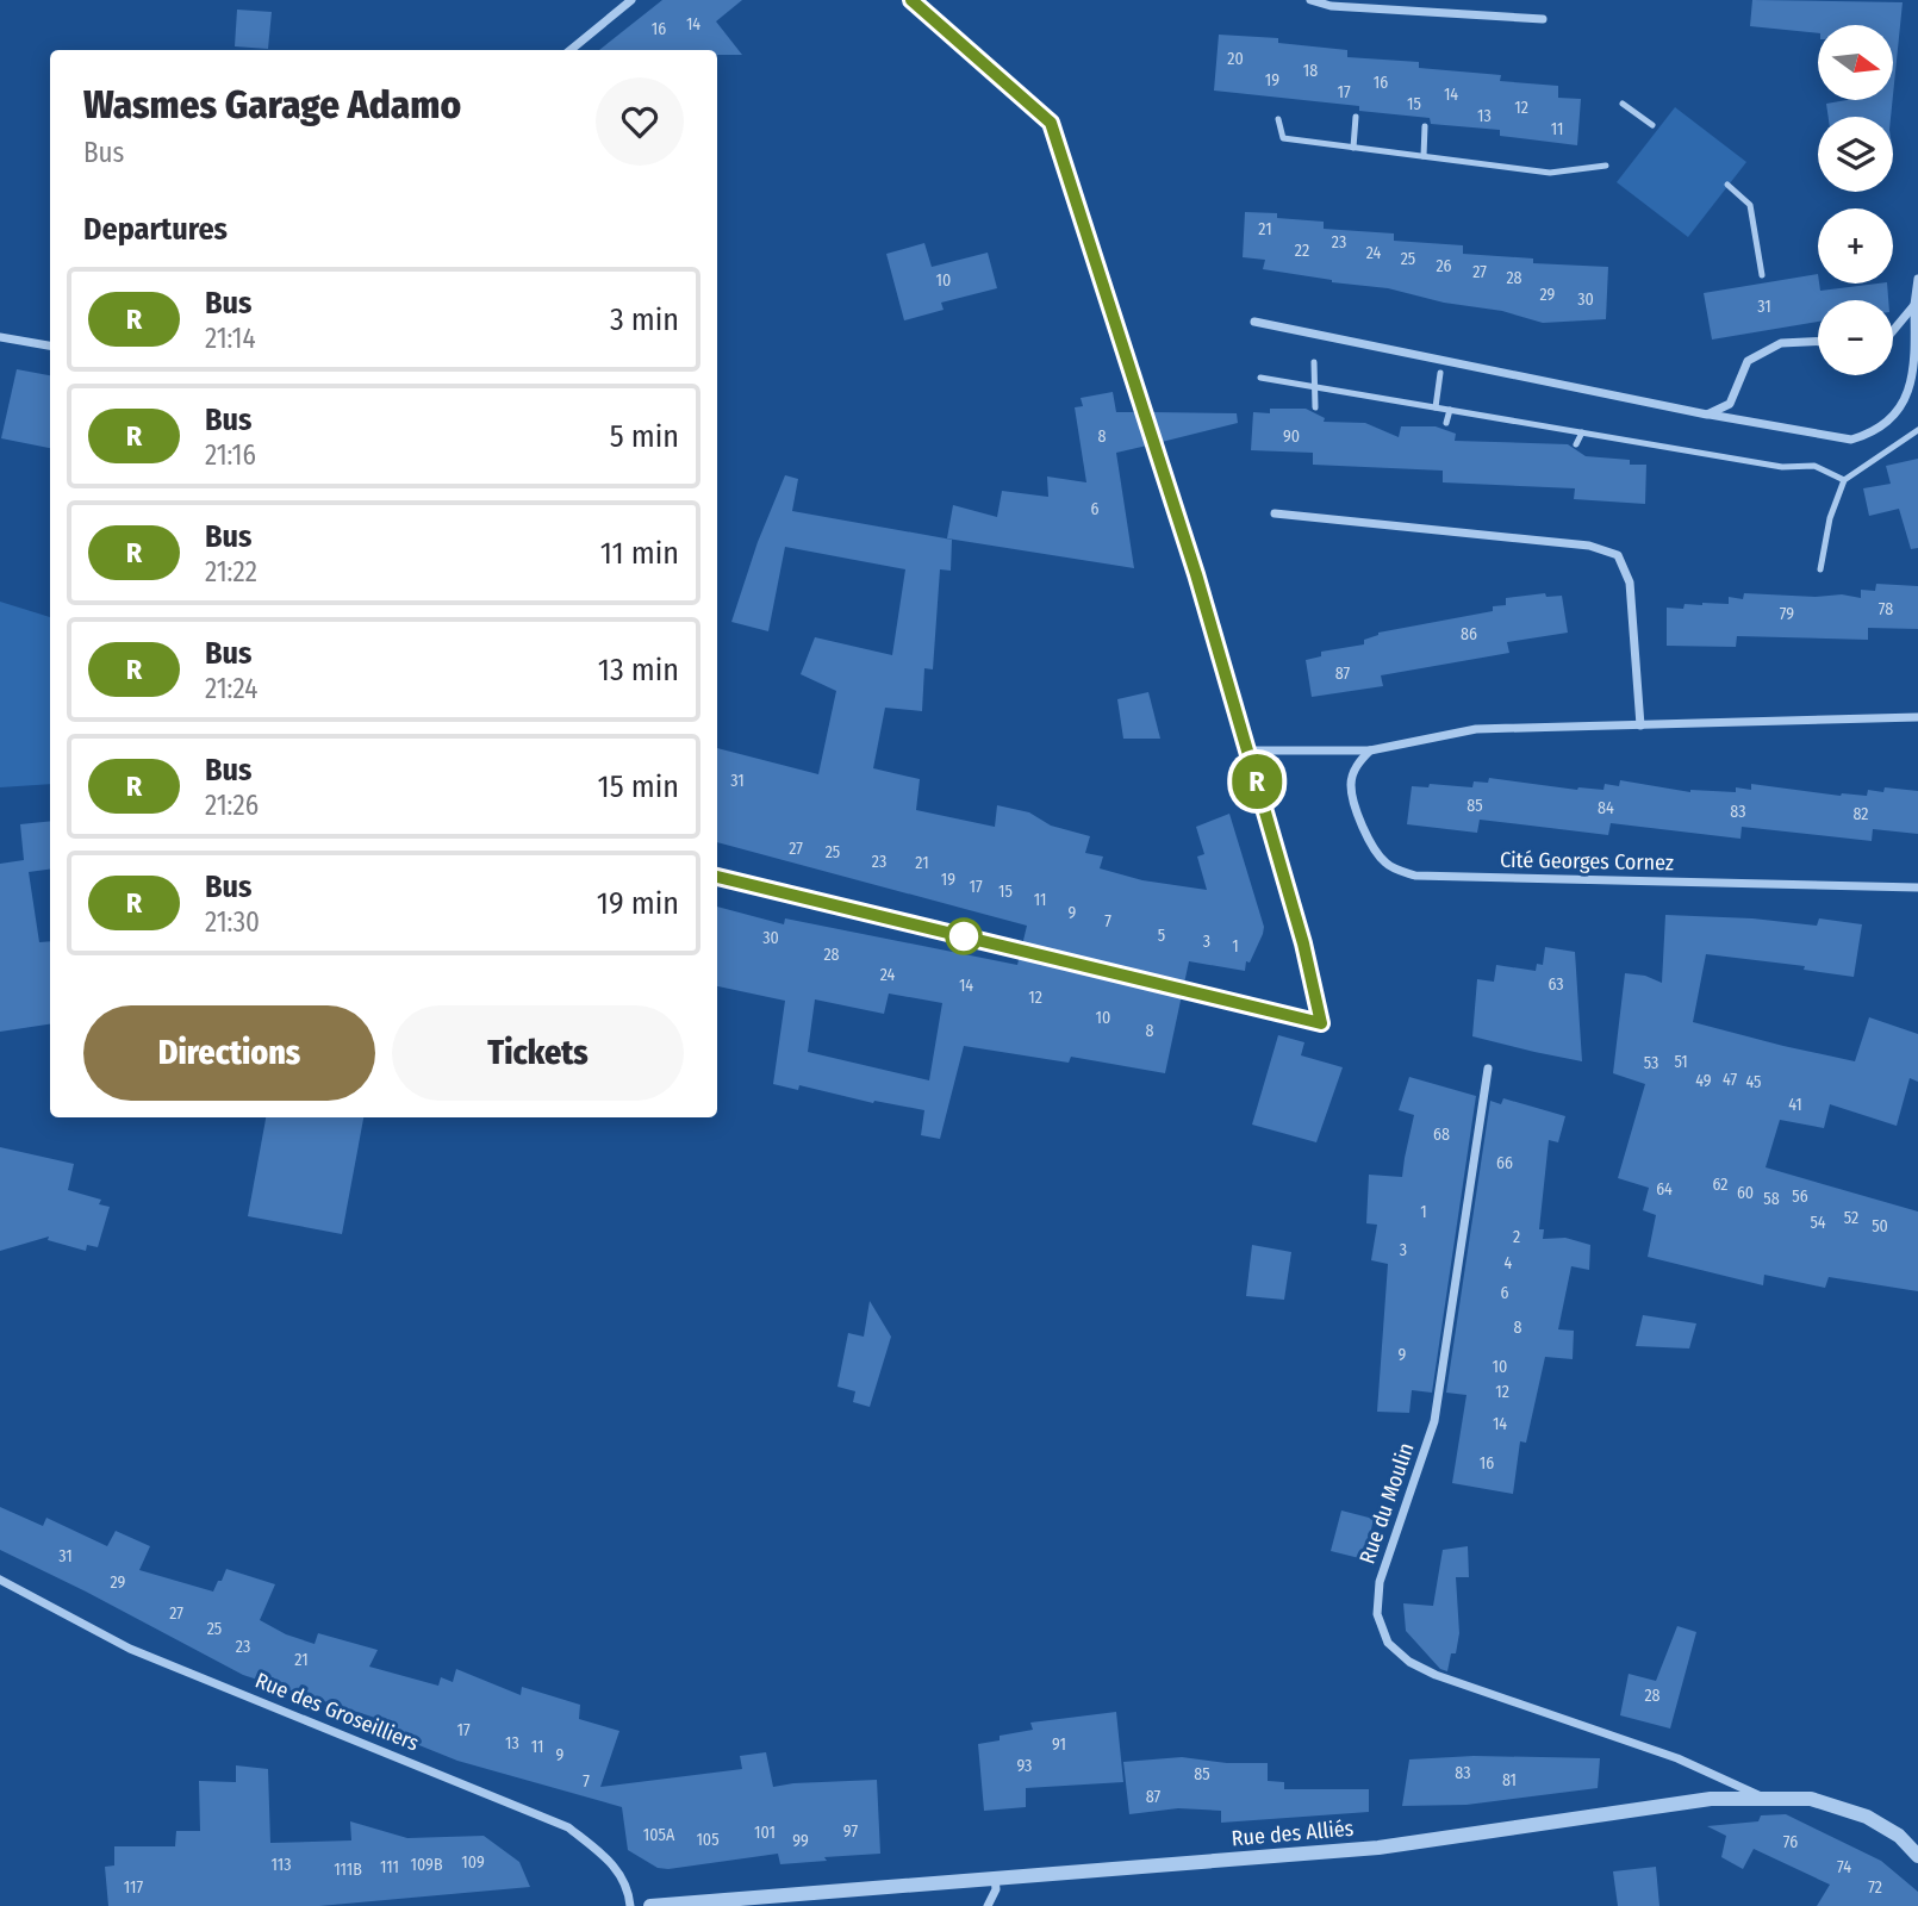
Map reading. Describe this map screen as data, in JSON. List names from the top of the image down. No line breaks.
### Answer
{"streets":{"street":["Cité Georges Cornez","Rue du Moulin","Rue des Groseilliers","Rue des Alliés"]},"crossings":[["Rue du Moulin","Rue des Alliés"]],"lines":["bus line R"],"house_numbers":["14","16","20","18","19","16","17","14","15","12","13","11","21","23","22","24","25","26","27","28","10","29","30","31","8","90","6","78","79","86","87","31","85","84","83","82","27","25","23","21","19","17","15","11","9","7","5","30","3","1","28","24","63","14","12","10","8","51","53","47","49","45","41","68","66","62","64","60","56","58","1","52","54","50","2","3","4","6","8","9","10","12","14","16","31","29","27","25","23","21","28","17","13","91","11","9","93","83","85","81","7","87","97","101","105A","105","99","76","109","113","109B","111","74","111B","117","72"],"north":"right","page":{"on_map":"R","map_buttons":["+","−"],"heading":[["Wasmes Garage Adamo","Bus"],"Departures"],"list":[{"mark":"R","name":"Bus","note":"21:14","value":"3 min"},{"mark":"R","name":"Bus","note":"21:16","value":"5 min"},{"mark":"R","name":"Bus","note":"21:22","value":"11 min"},{"mark":"R","name":"Bus","note":"21:24","value":"13 min"},{"mark":"R","name":"Bus","note":"21:26","value":"15 min"},{"mark":"R","name":"Bus","note":"21:30","value":"19 min"}],"buttons":["Directions","Tickets"]}}
